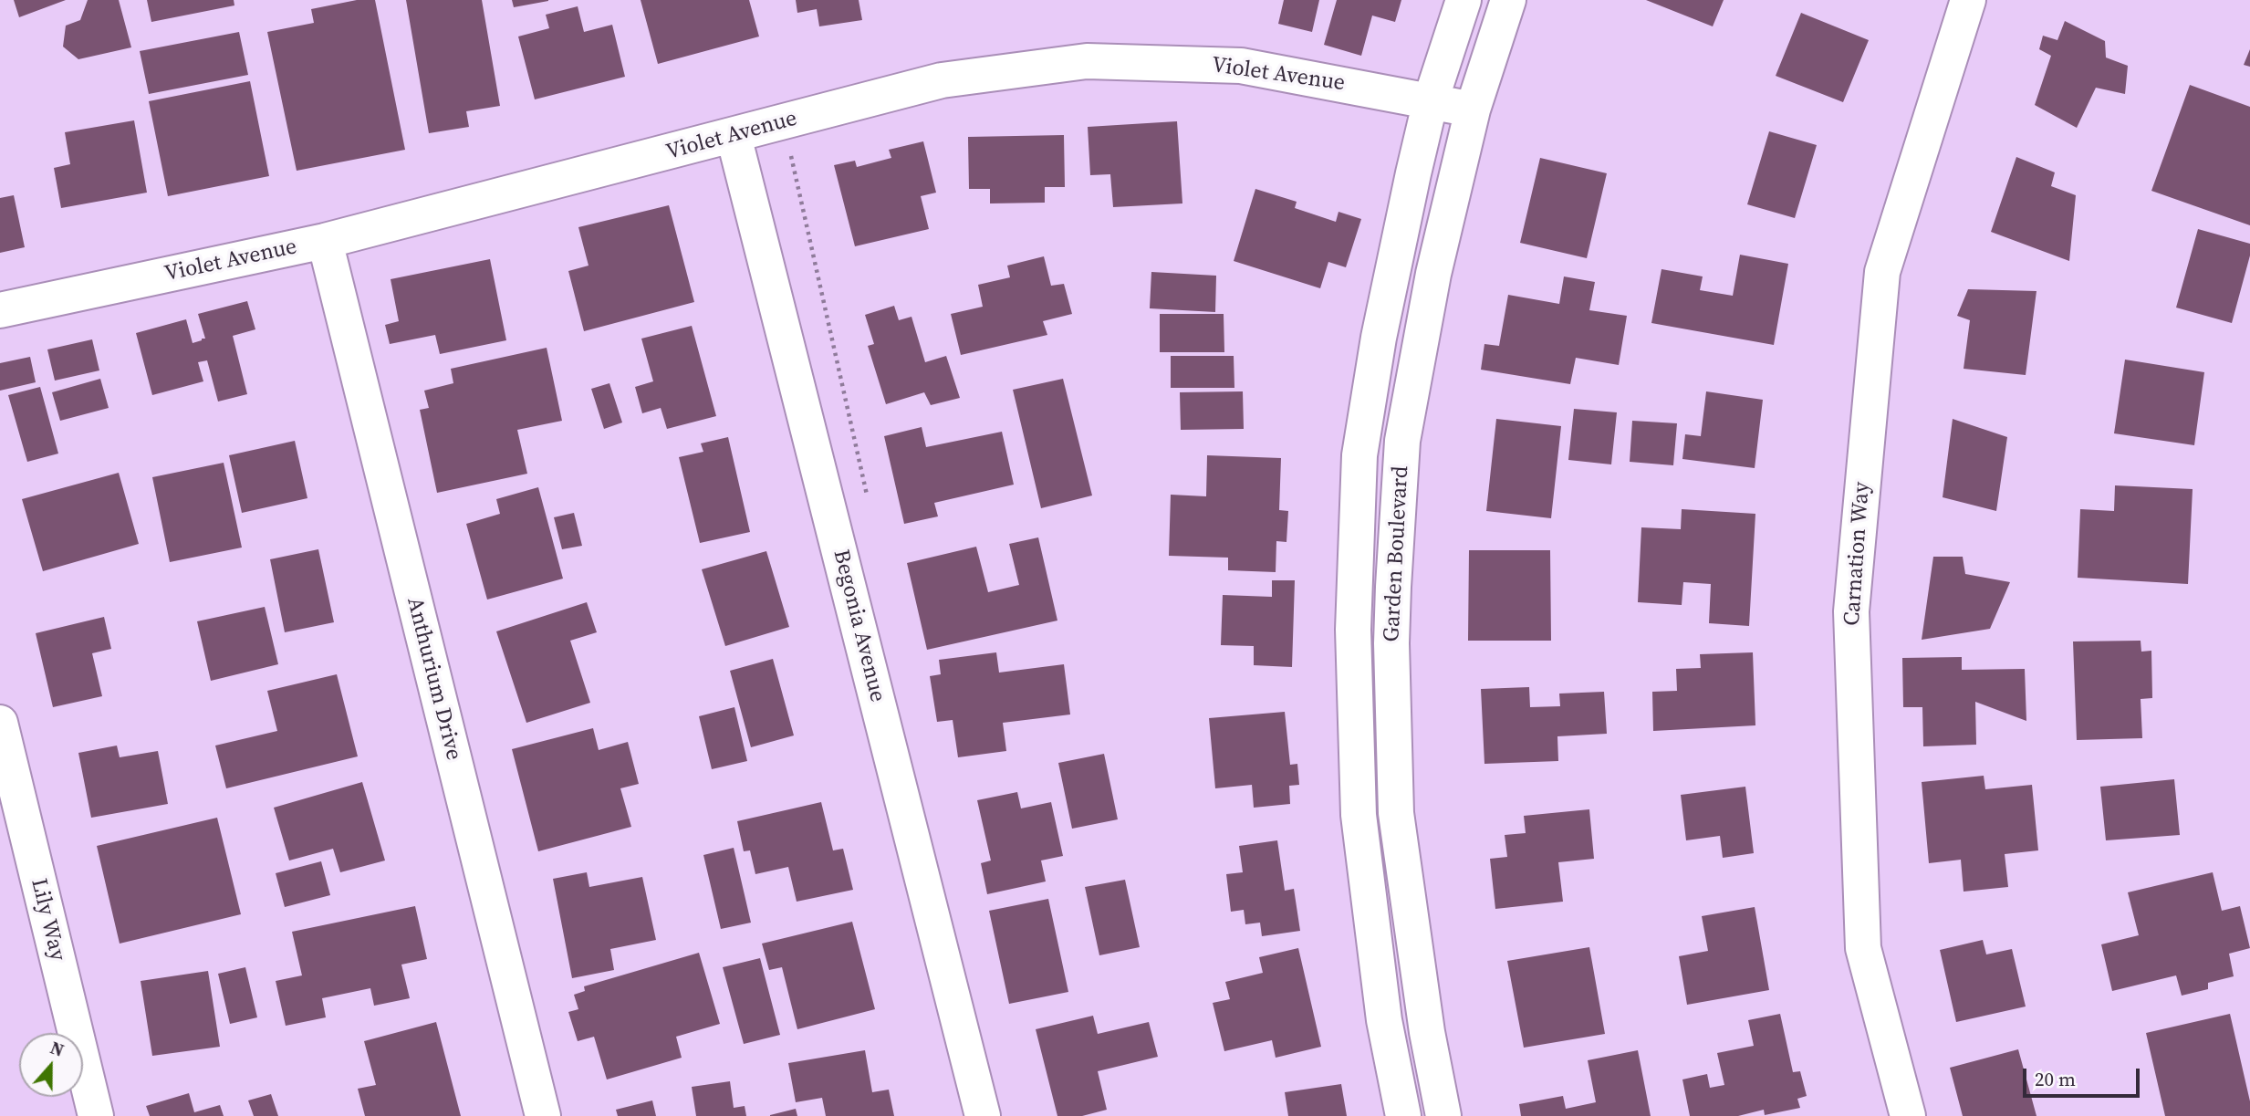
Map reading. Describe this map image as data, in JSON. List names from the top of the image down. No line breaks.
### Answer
{"streets":{"street":["Violet Avenue","Garden Boulevard","Carnation Way","Begonia Avenue","Anthurium Drive","Lily Way"]},"crossings":[["Violet Avenue","Garden Boulevard"],["Violet Avenue","Begonia Avenue"],["Violet Avenue","Anthurium Drive"]],"scale_bar":"20 m","north":"top"}
